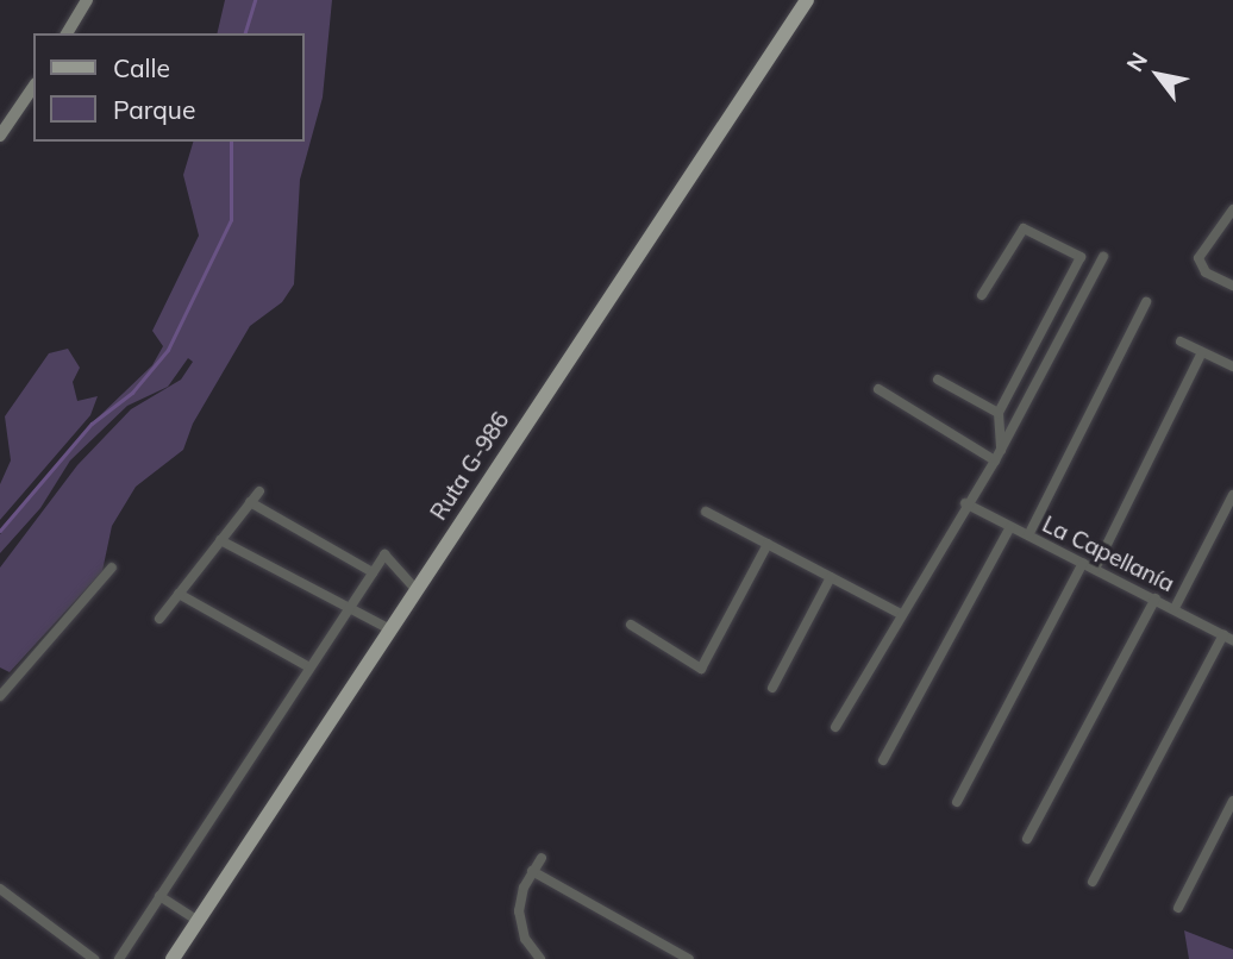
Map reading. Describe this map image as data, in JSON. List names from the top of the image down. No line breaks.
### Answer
{"streets":{"main road":["Ruta G-986"],"street":["La Capellanía"]},"legend":["Calle","Parque"],"north":"top left"}
